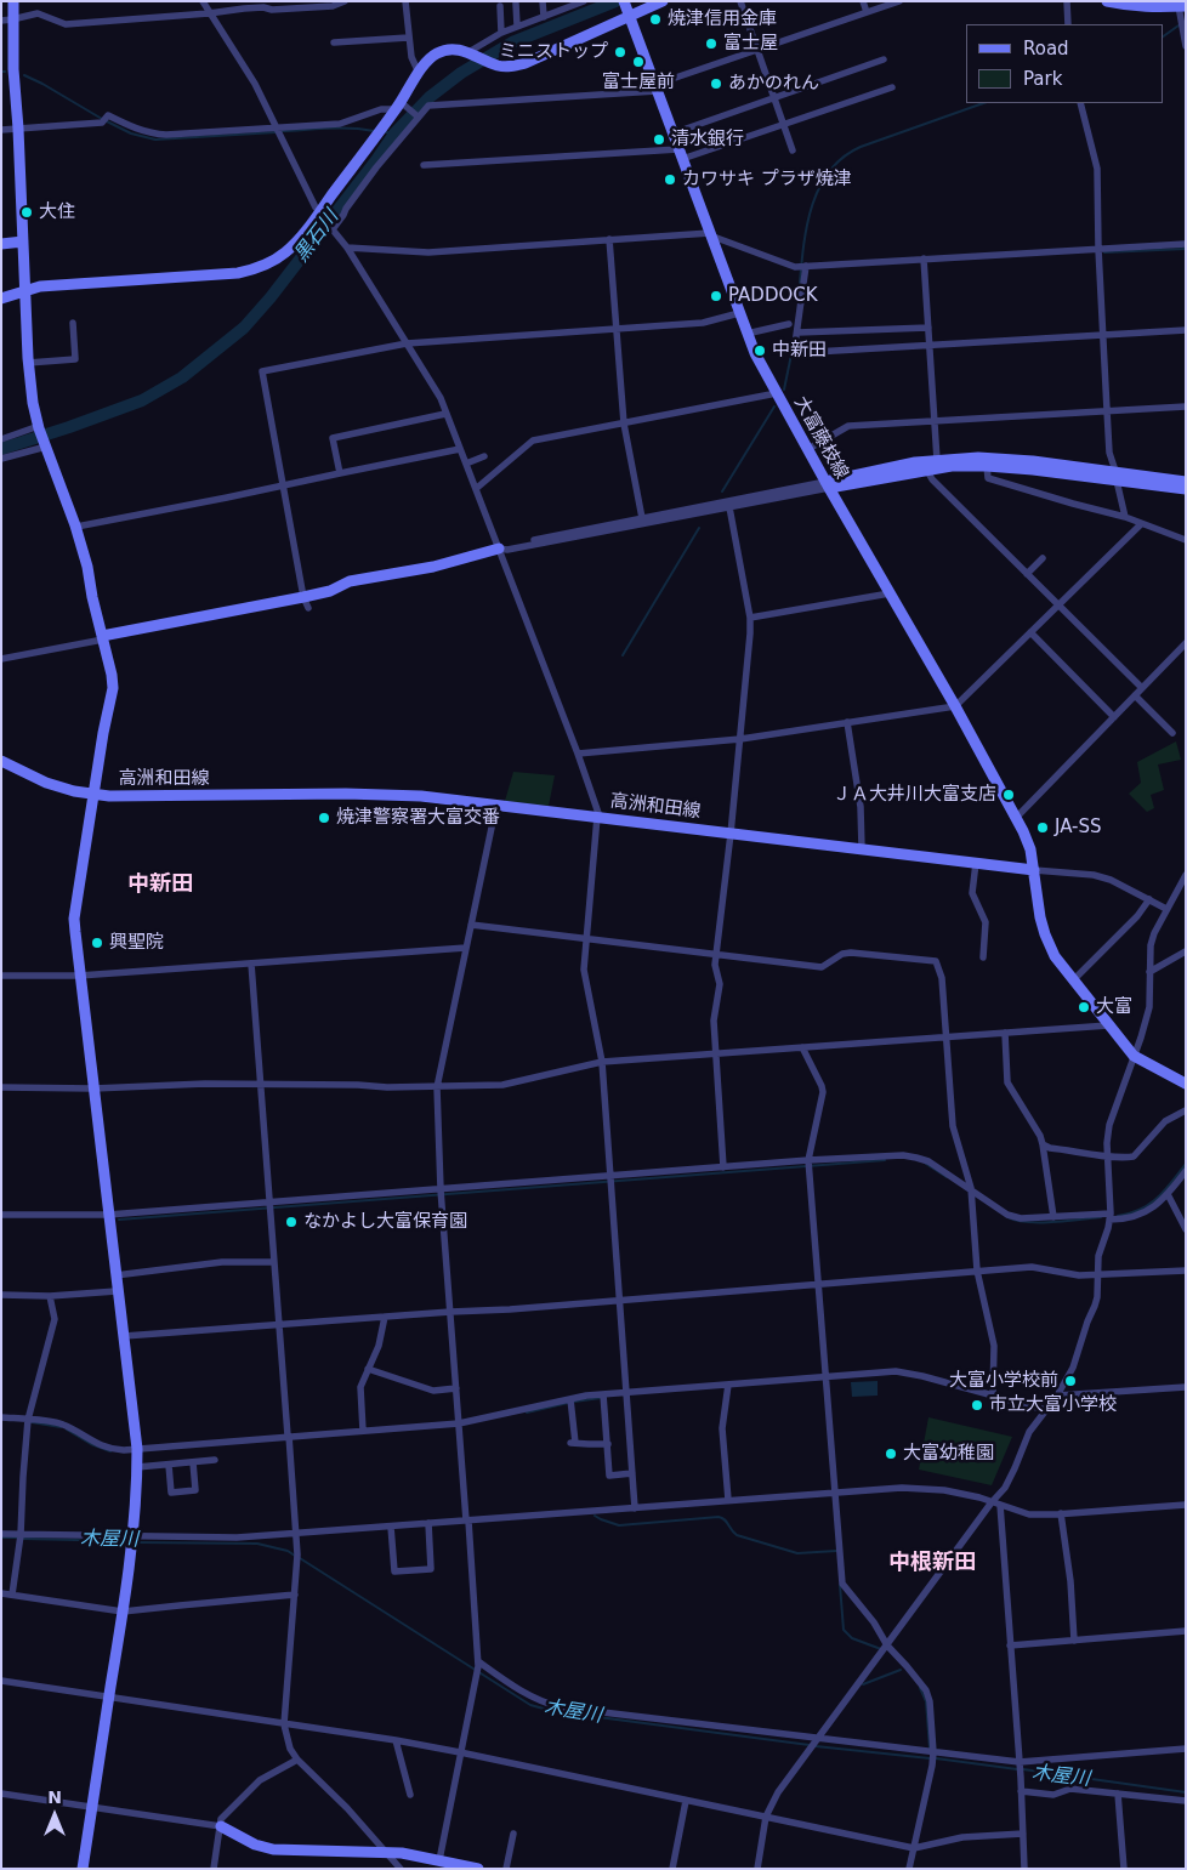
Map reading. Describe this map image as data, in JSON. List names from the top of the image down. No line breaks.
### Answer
{"streets":{"street":["大富藤枝線","高洲和田線"]},"crossings":[["大富藤枝線","高洲和田線"]],"districts":["中新田","中根新田"],"water":["黒石川","木屋川"],"places":["焼津信用金庫","富士屋","ミニストップ","富士屋前","あかのれん","清水銀行","カワサキ プラザ焼津","大住","PADDOCK","中新田","ＪＡ大井川大富支店","焼津警察署大富交番","JA-SS","興聖院","大富","なかよし大富保育園","大富小学校前","市立大富小学校","大富幼稚園"],"legend":["Road","Park"],"north":"top"}
